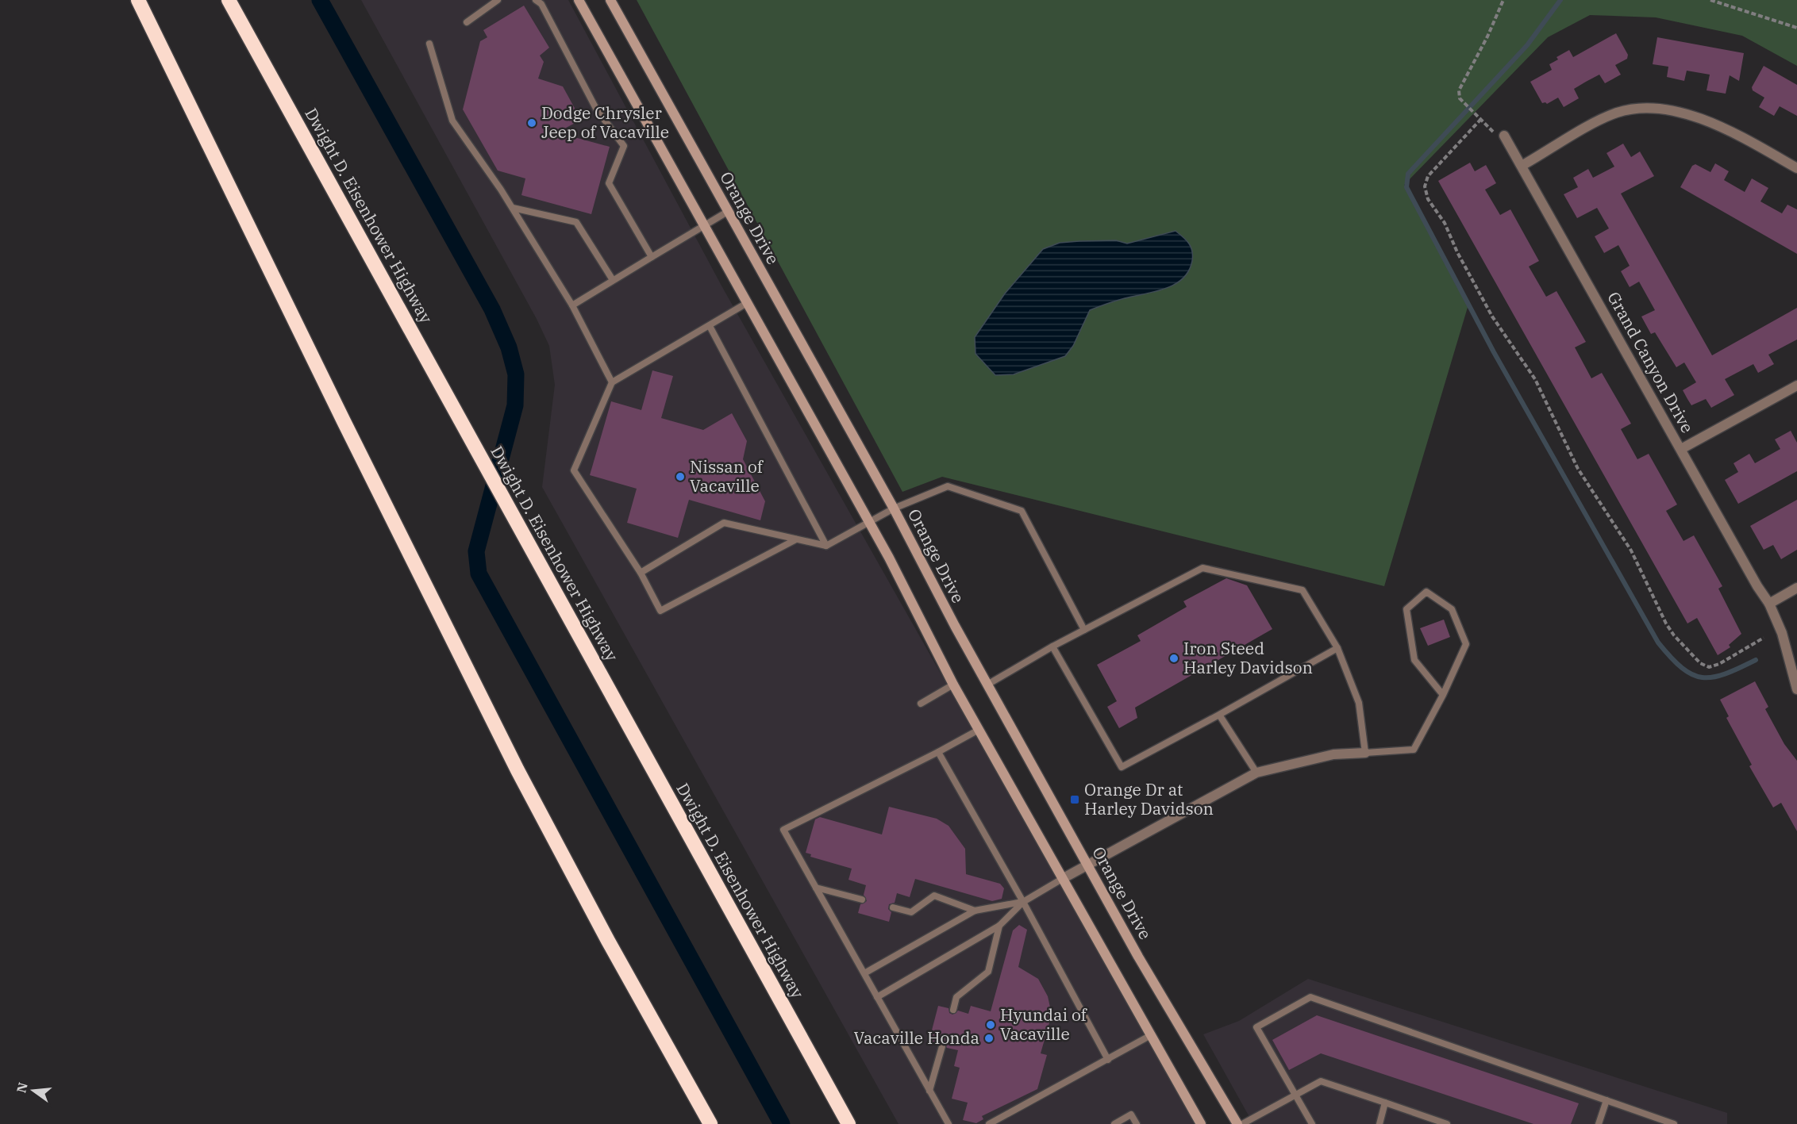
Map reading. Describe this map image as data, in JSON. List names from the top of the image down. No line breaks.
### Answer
{"streets":{"highway":["Dwight D. Eisenhower Highway"],"street":["Orange Drive","Grand Canyon Drive"]},"places":{"other":["Dodge Chrysler Jeep of Vacaville","Nissan of Vacaville","Iron Steed Harley Davidson","Hyundai of Vacaville","Vacaville Honda"],"transit":["Orange Dr at Harley Davidson"]},"north":"left"}
